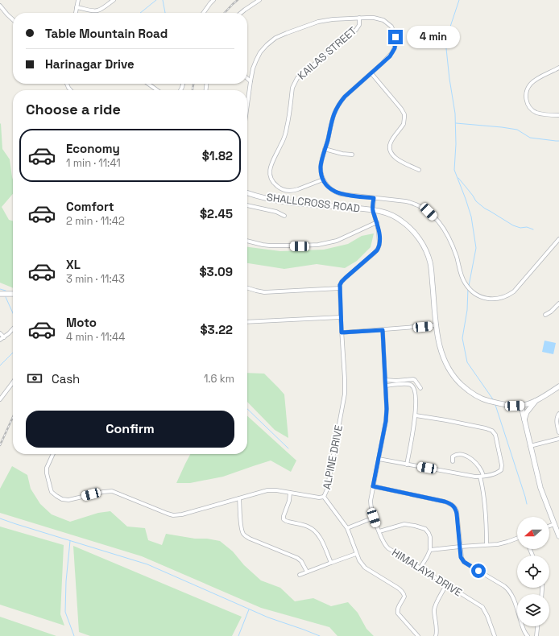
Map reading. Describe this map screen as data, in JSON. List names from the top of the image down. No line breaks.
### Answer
{"streets":{"street":["KAILAS STREET","SHALLCROSS ROAD","ALPINE DRIVE","HIMALAYA DRIVE"]},"north":"left","page":{"banner":["Table Mountain Road","Harinagar Drive"],"bubble":"4 min","heading":"Choose a ride","list":[{"name":"Economy","note":"1 min · 11:41","value":"$1.82"},{"name":"Comfort","note":"2 min · 11:42","value":"$2.45"},{"name":"XL","note":"3 min · 11:43","value":"$3.09"},{"name":"Moto","note":"4 min · 11:44","value":"$3.22"}],"pay":["Cash","1.6 km"],"buttons":"Confirm"}}
